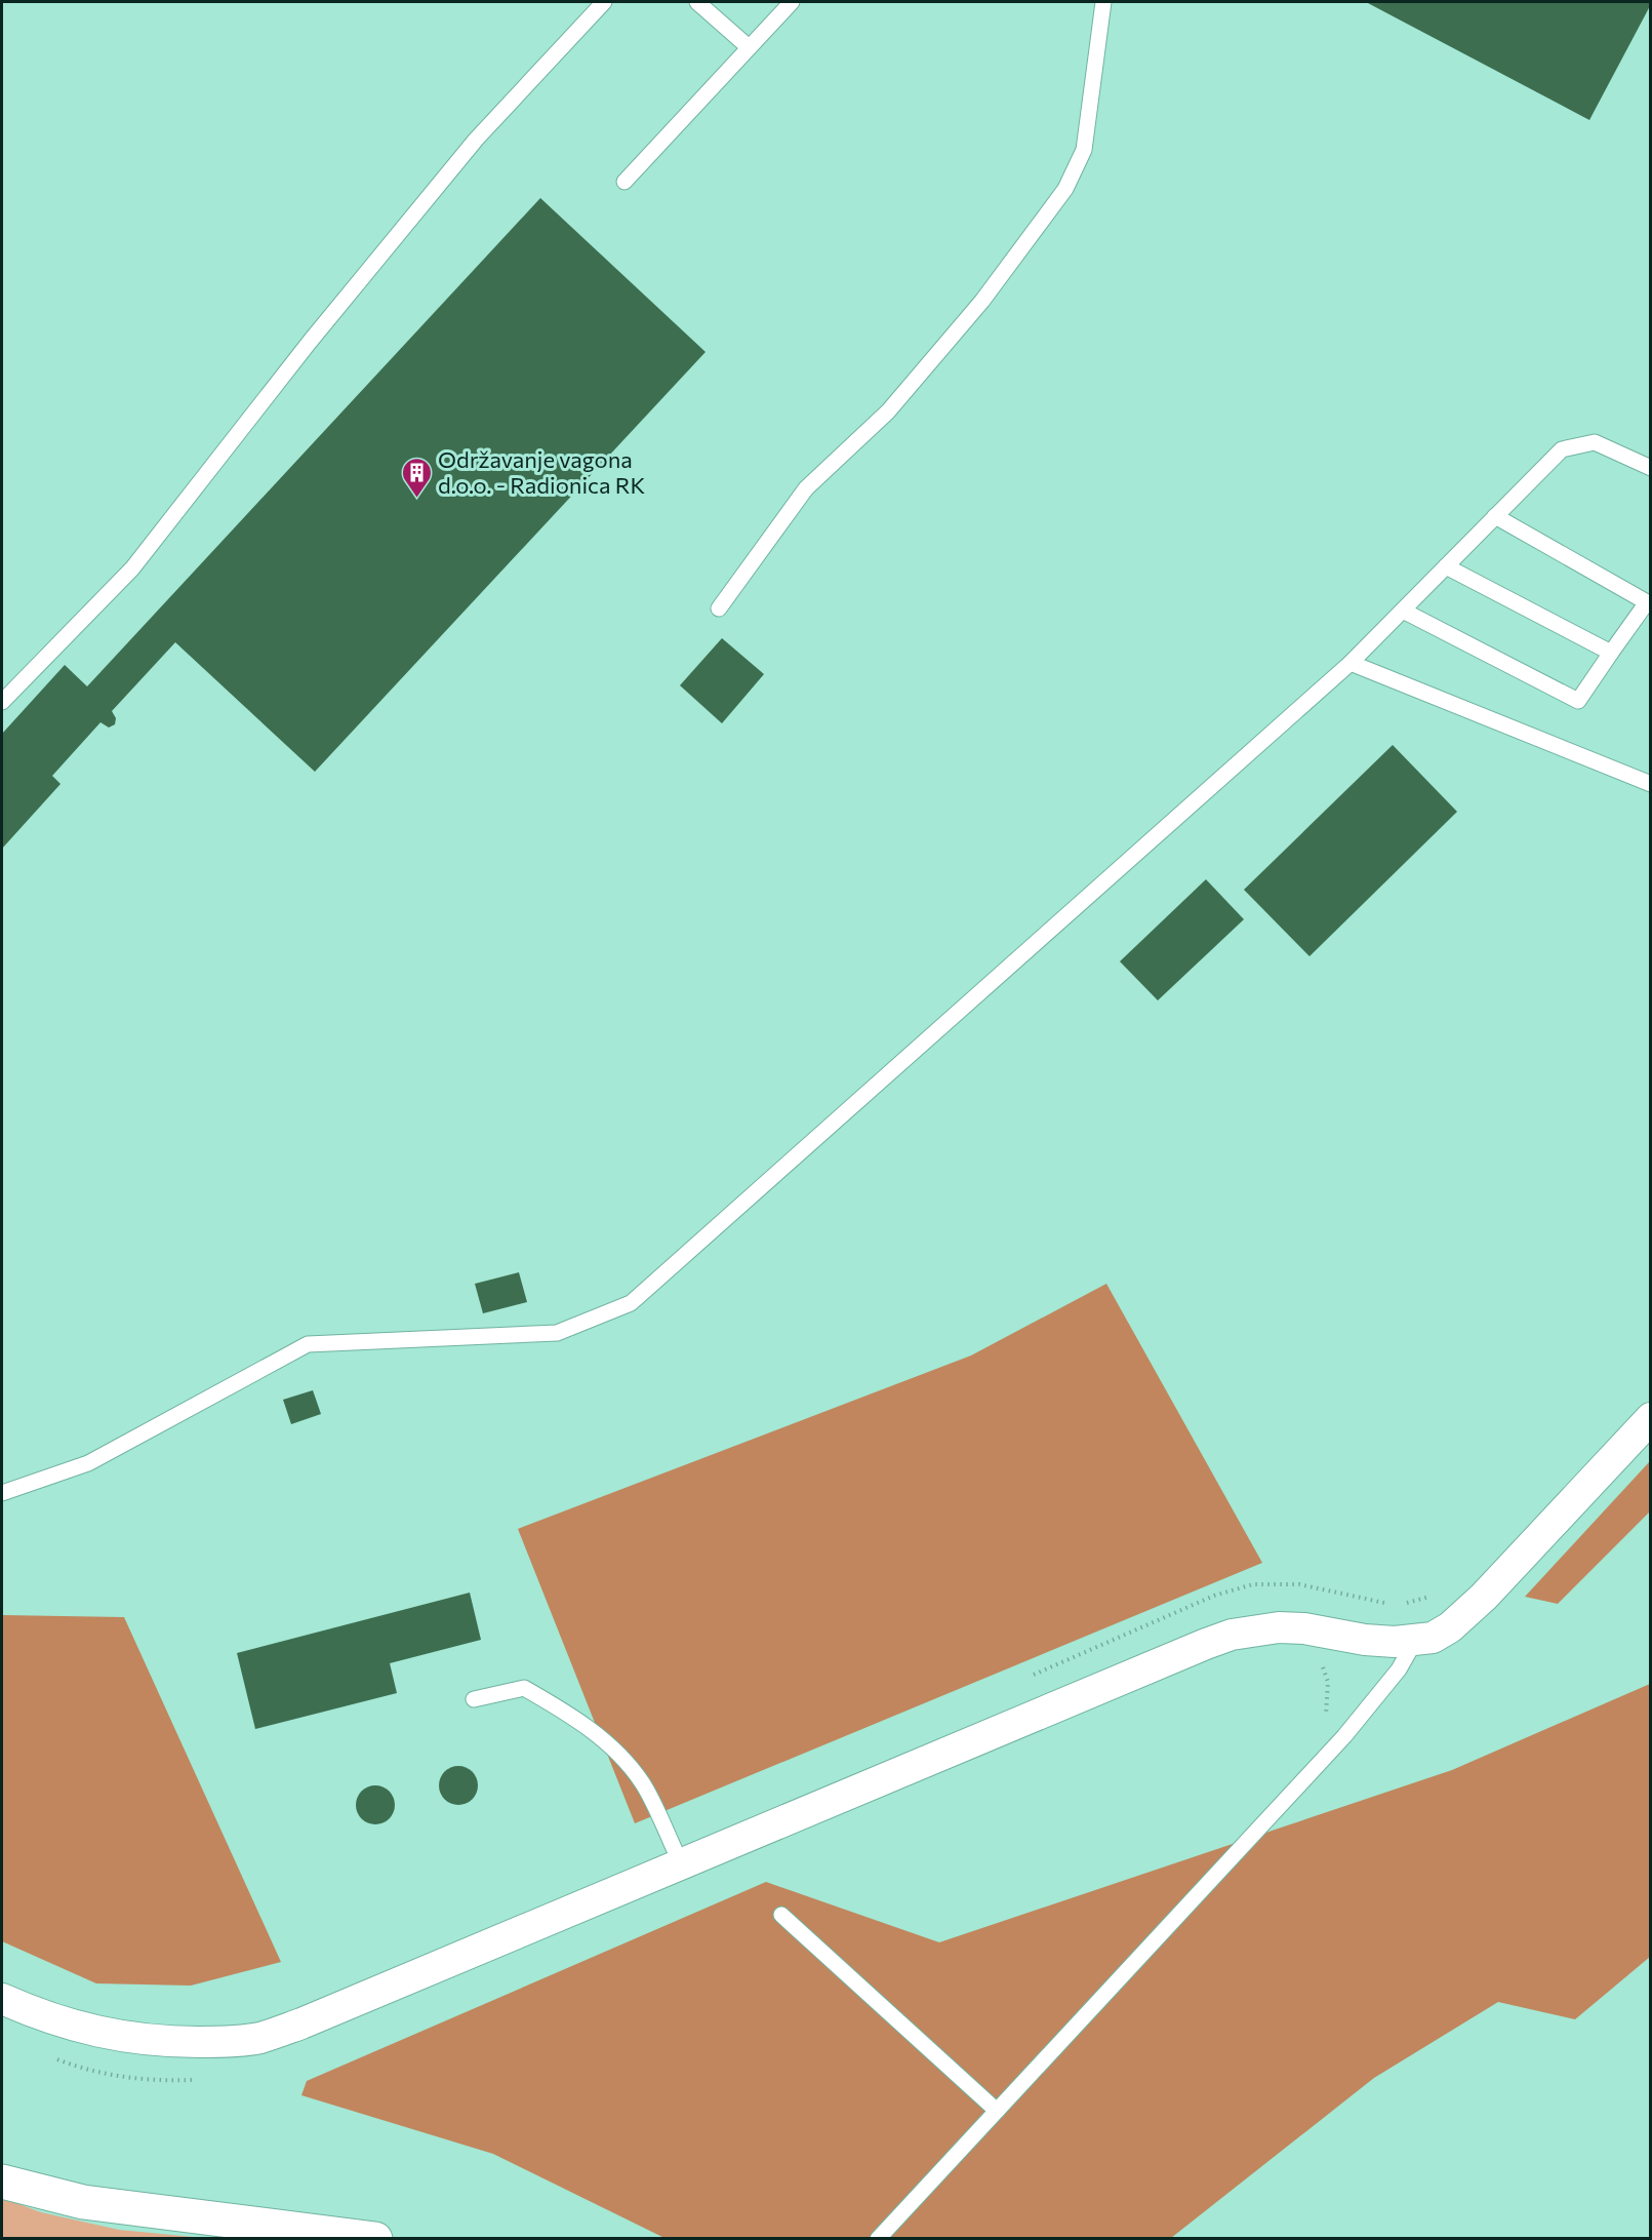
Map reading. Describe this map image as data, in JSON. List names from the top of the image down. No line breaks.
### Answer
{"places":{"building":["Održavanje vagona d.o.o. - Radionica RK"]}}
